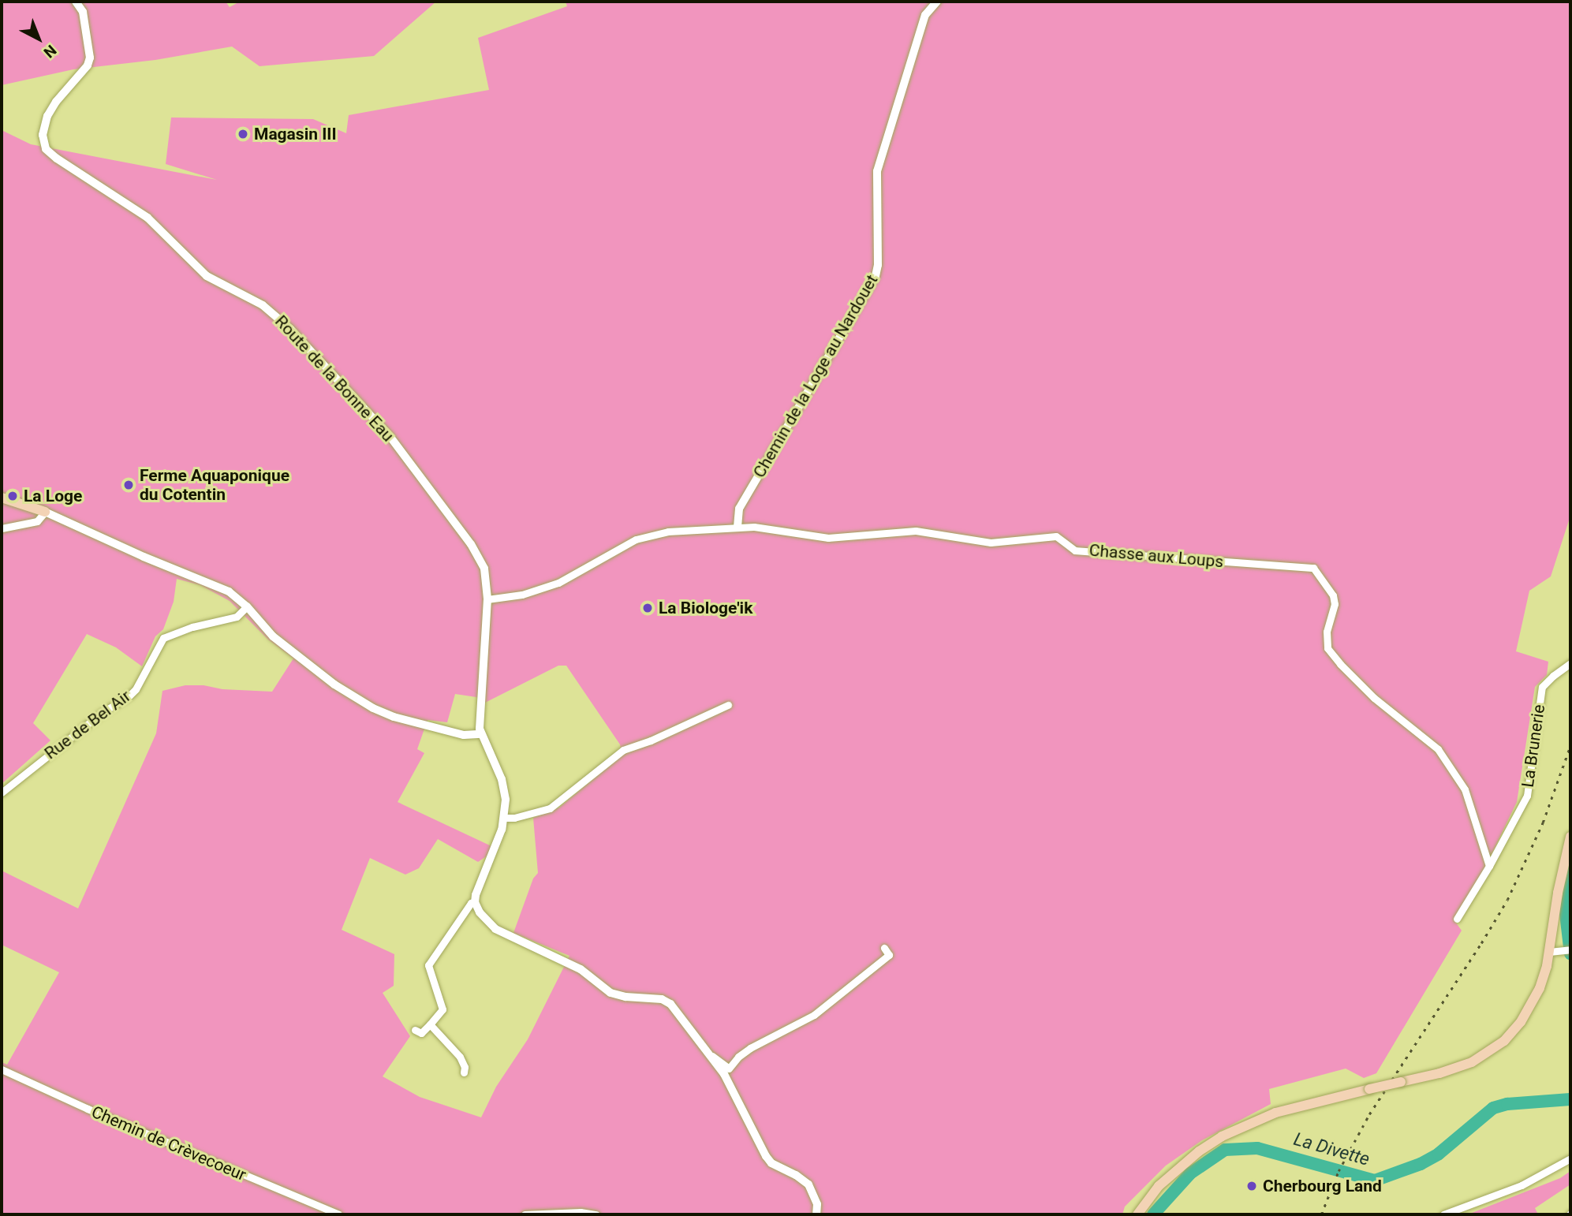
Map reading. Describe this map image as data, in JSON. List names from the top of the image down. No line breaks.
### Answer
{"streets":{"street":["Chemin de la Loge au Nardouet","Route de la Bonne Eau","Chasse aux Loups","Rue de Bel Air","La Brunerie","Chemin de Crèvecoeur"]},"crossings":[["Chemin de la Loge au Nardouet","Chasse aux Loups"],["Route de la Bonne Eau","Chasse aux Loups"],["Chasse aux Loups","La Brunerie"]],"water":["La Divette"],"places":["Magasin III","Ferme Aquaponique du Cotentin","La Loge","La Biologe'ik","Cherbourg Land"],"north":"bottom right"}
